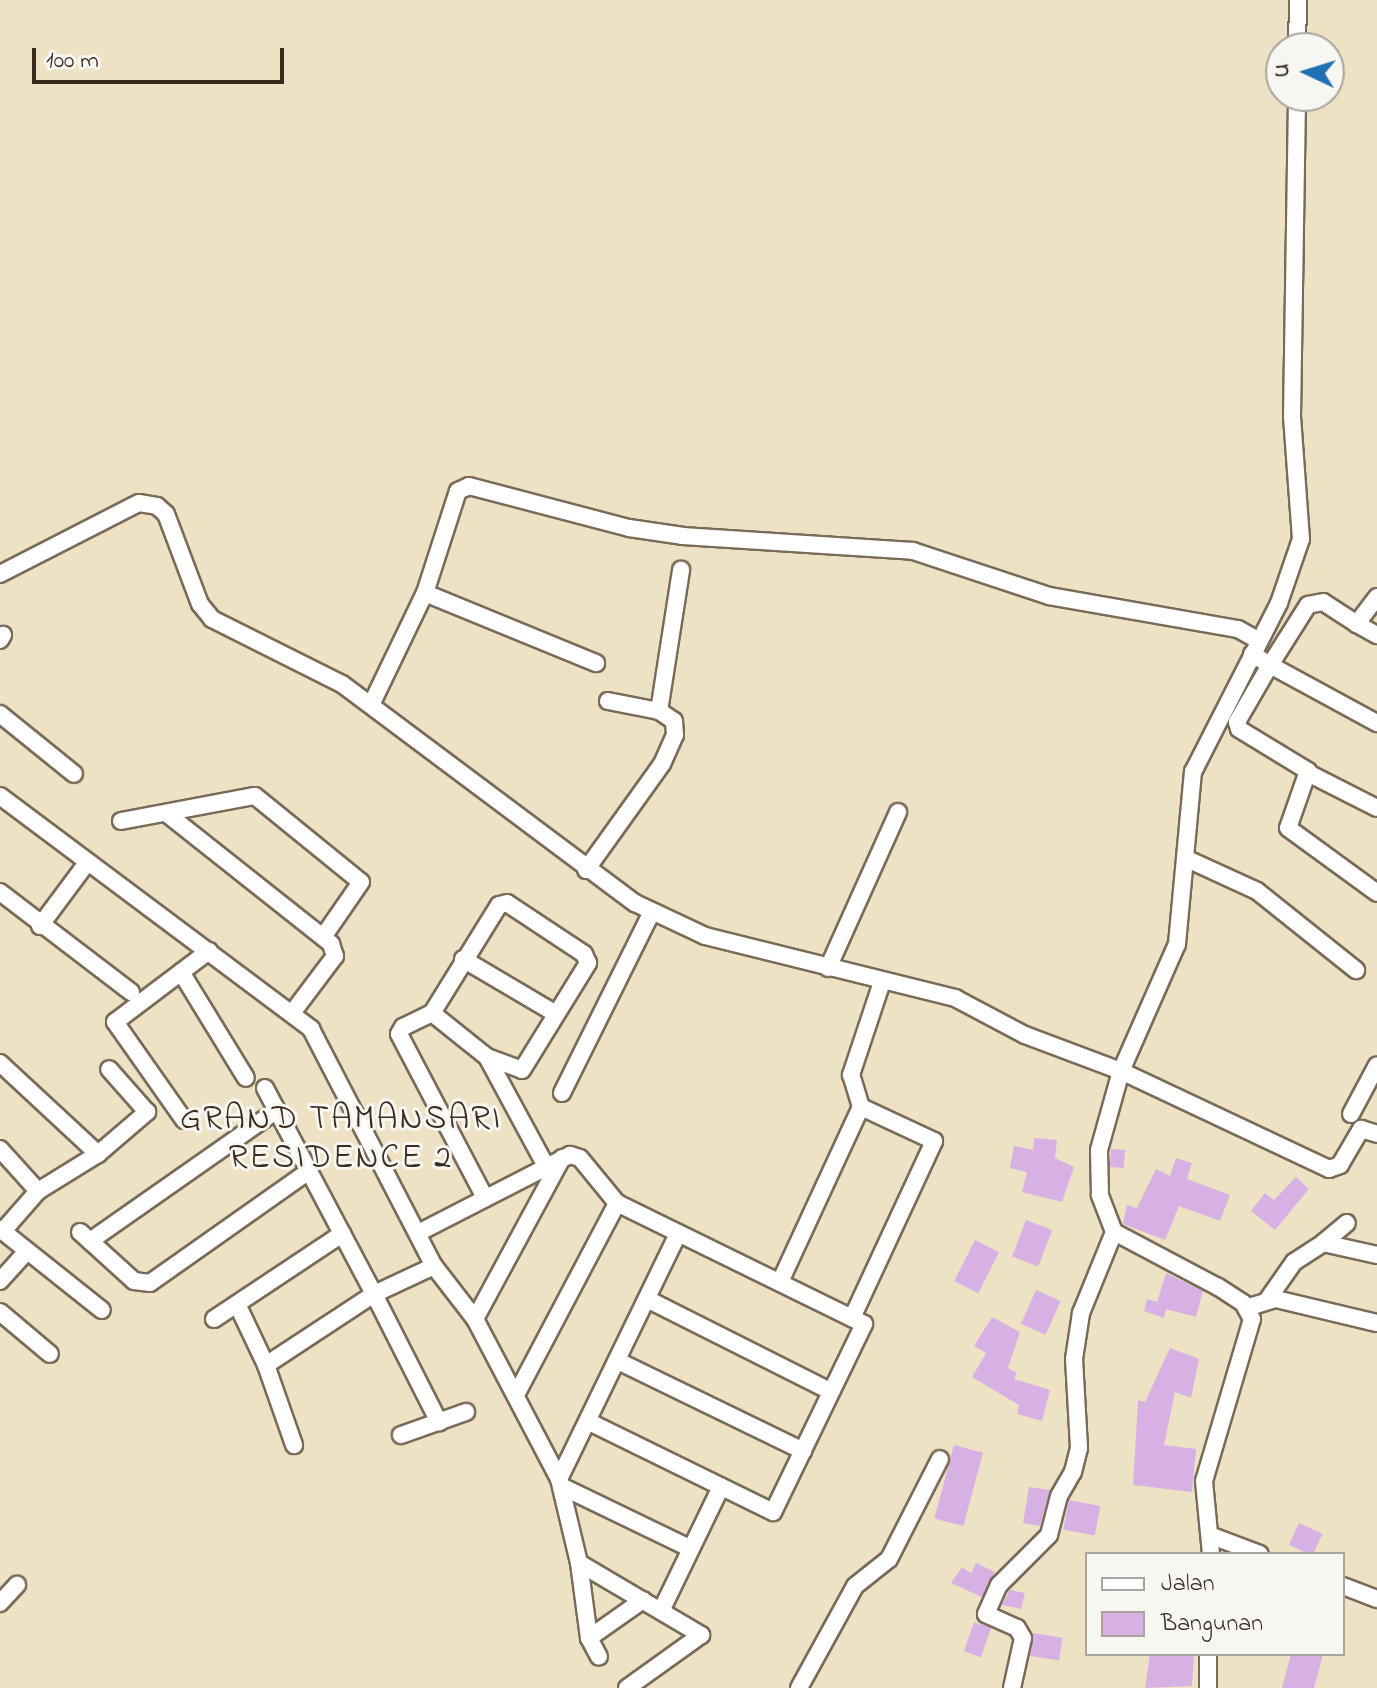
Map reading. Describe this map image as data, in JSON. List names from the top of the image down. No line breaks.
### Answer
{"districts":["GRAND TAMANSARI RESIDENCE 2"],"legend":["Jalan","Bangunan"],"scale_bar":"100 m","north":"left"}
